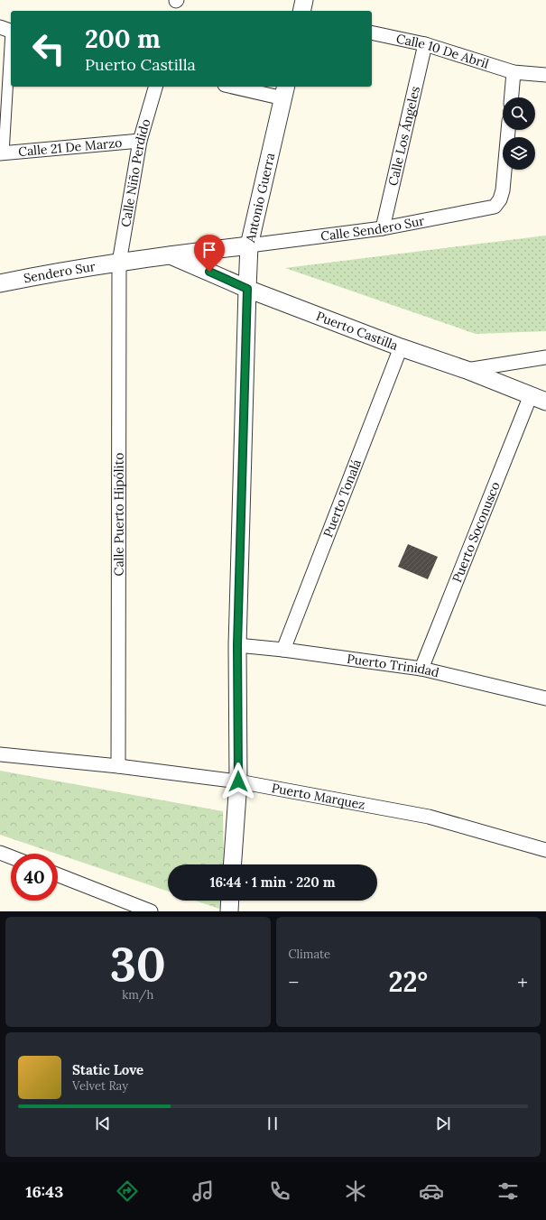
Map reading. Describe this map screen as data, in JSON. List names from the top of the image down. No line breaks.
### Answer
{"streets":{"street":["Calle 10 De Abril","Calle Los Ángeles","Calle 21 De Marzo","Calle Niño Perdido","Antonio Guerra","Calle Sendero Sur","Sendero Sur","Puerto Castilla","Puerto Tonalá","Calle Puerto Hipólito","Puerto Soconusco","Puerto Trinidad","Puerto Marquez"]},"crossings":[["Calle 10 De Abril","Calle Los Ángeles"],["Calle Los Ángeles","Calle Sendero Sur"],["Calle 21 De Marzo","Calle Niño Perdido"],["Calle Niño Perdido","Antonio Guerra"],["Calle Niño Perdido","Sendero Sur"],["Calle Niño Perdido","Calle Puerto Hipólito"],["Antonio Guerra","Calle Sendero Sur"],["Antonio Guerra","Sendero Sur"],["Antonio Guerra","Puerto Castilla"],["Antonio Guerra","Calle Puerto Hipólito"],["Sendero Sur","Calle Puerto Hipólito"],["Puerto Castilla","Puerto Tonalá"],["Puerto Castilla","Puerto Soconusco"],["Puerto Tonalá","Puerto Trinidad"],["Calle Puerto Hipólito","Puerto Marquez"],["Puerto Soconusco","Puerto Trinidad"]],"page":{"turn":["200 m","Puerto Castilla"],"limit":"40","trip":"16:44 · 1 min · 220 m","tile":[["30","km/h"],"Climate"],"heat":["−","22°","+"],"song":["Static Love","Velvet Ray"],"tabs":"16:43"}}
